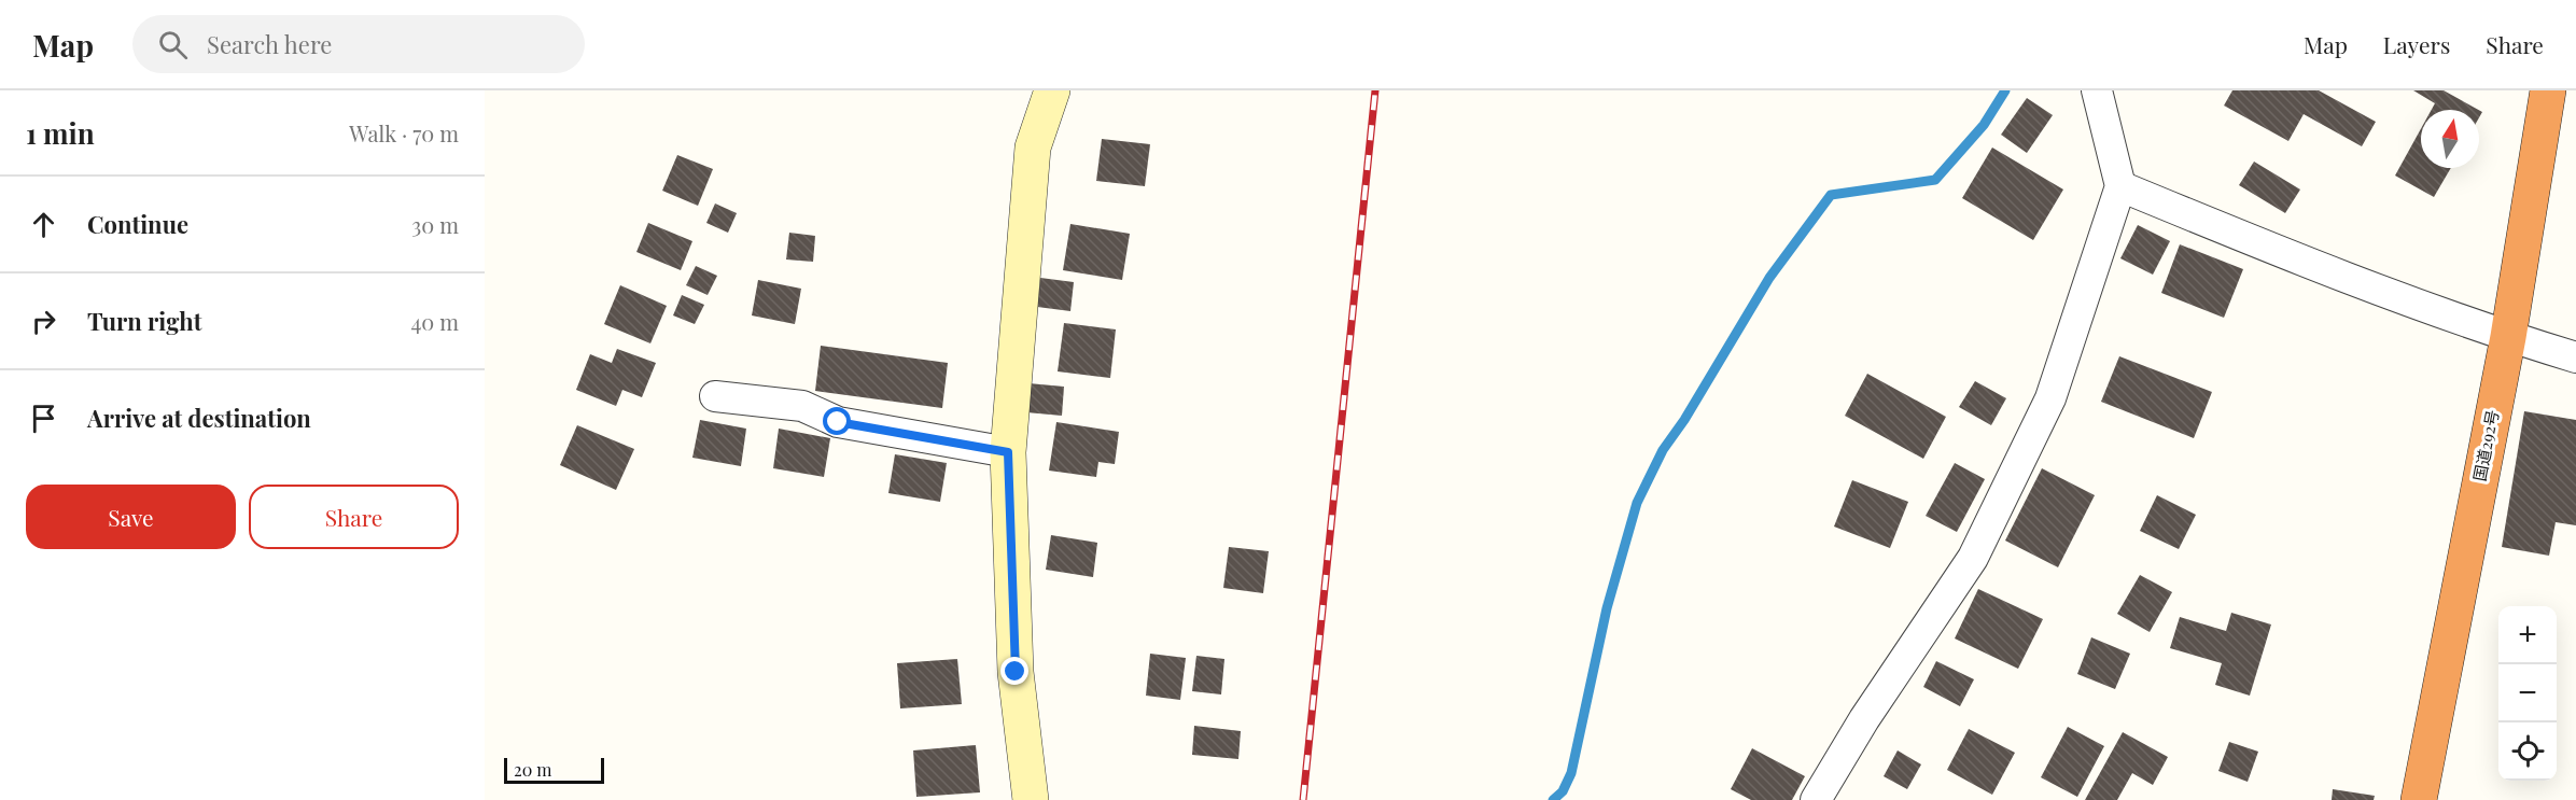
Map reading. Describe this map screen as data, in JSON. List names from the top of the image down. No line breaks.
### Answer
{"streets":{"highway":["国道292号"]},"scale_bar":"20 m","north":"top","page":{"header":"Map","search":"Search here","nav":["Map","Layers","Share"],"heading":["1 min","Walk · 70 m"],"list":[["Continue","30 m"],["Turn right","40 m"],"Arrive at destination"],"buttons":["Save","Share"],"map_buttons":["+","−"],"scale":"20 m"}}
